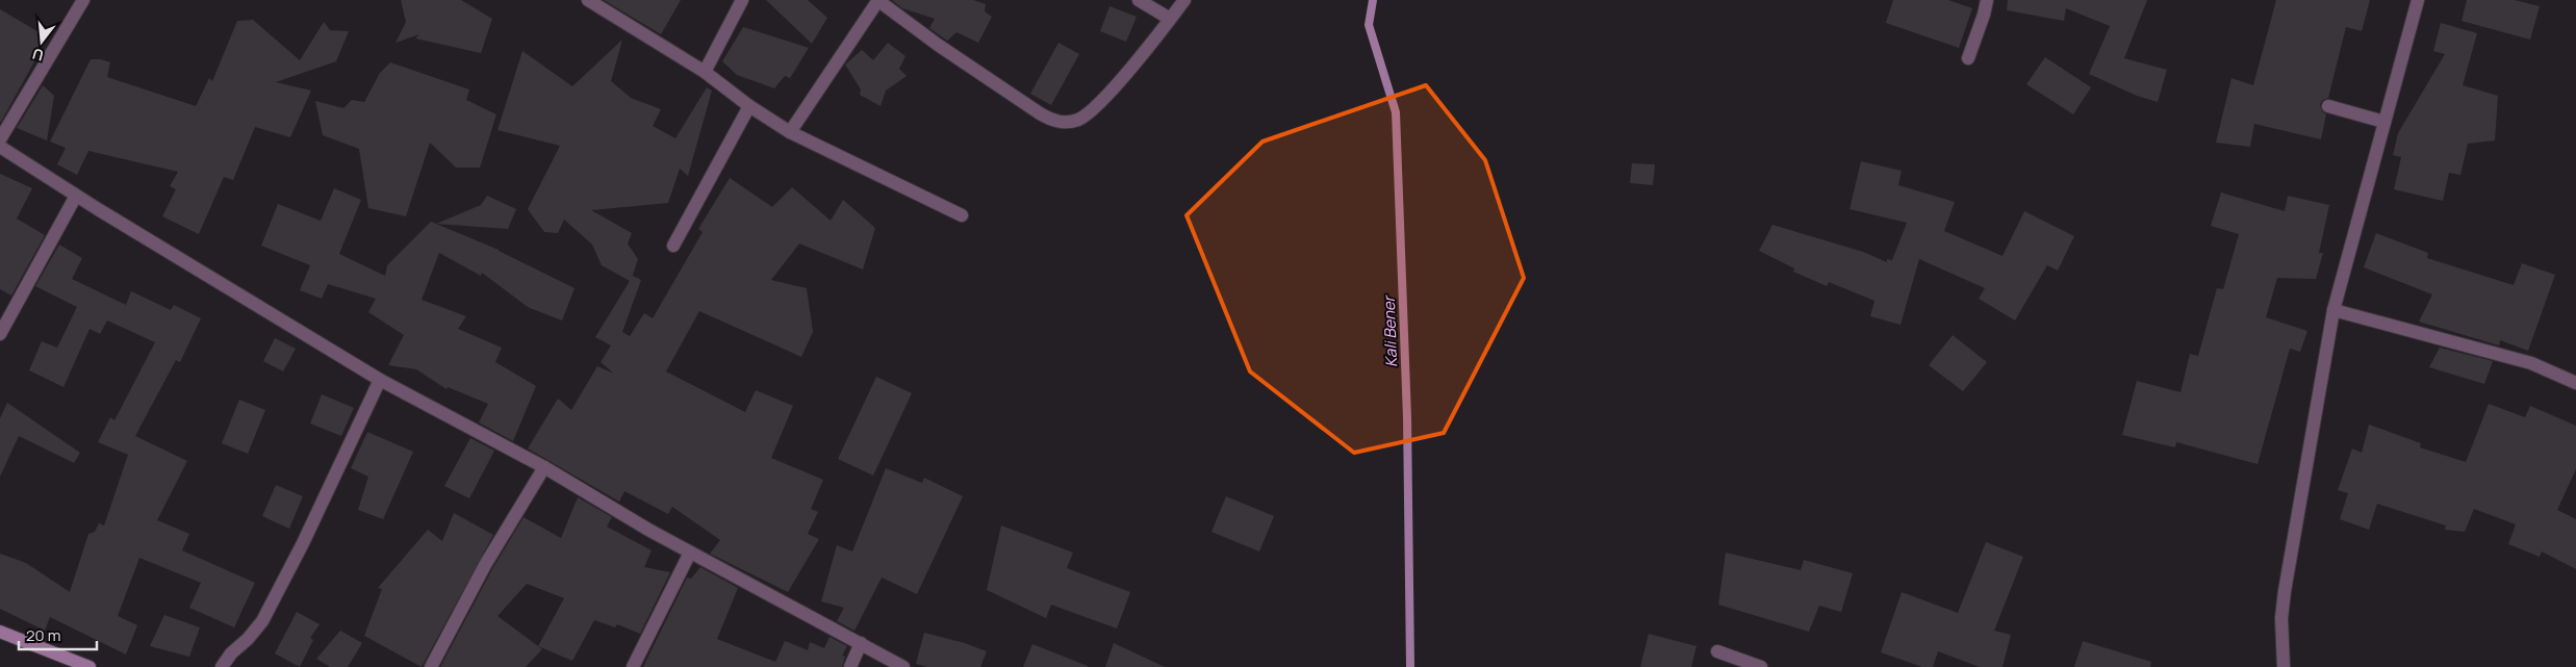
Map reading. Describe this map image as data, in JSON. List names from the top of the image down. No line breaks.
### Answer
{"water":["Kali Bener"],"scale_bar":"20 m","north":"bottom"}
